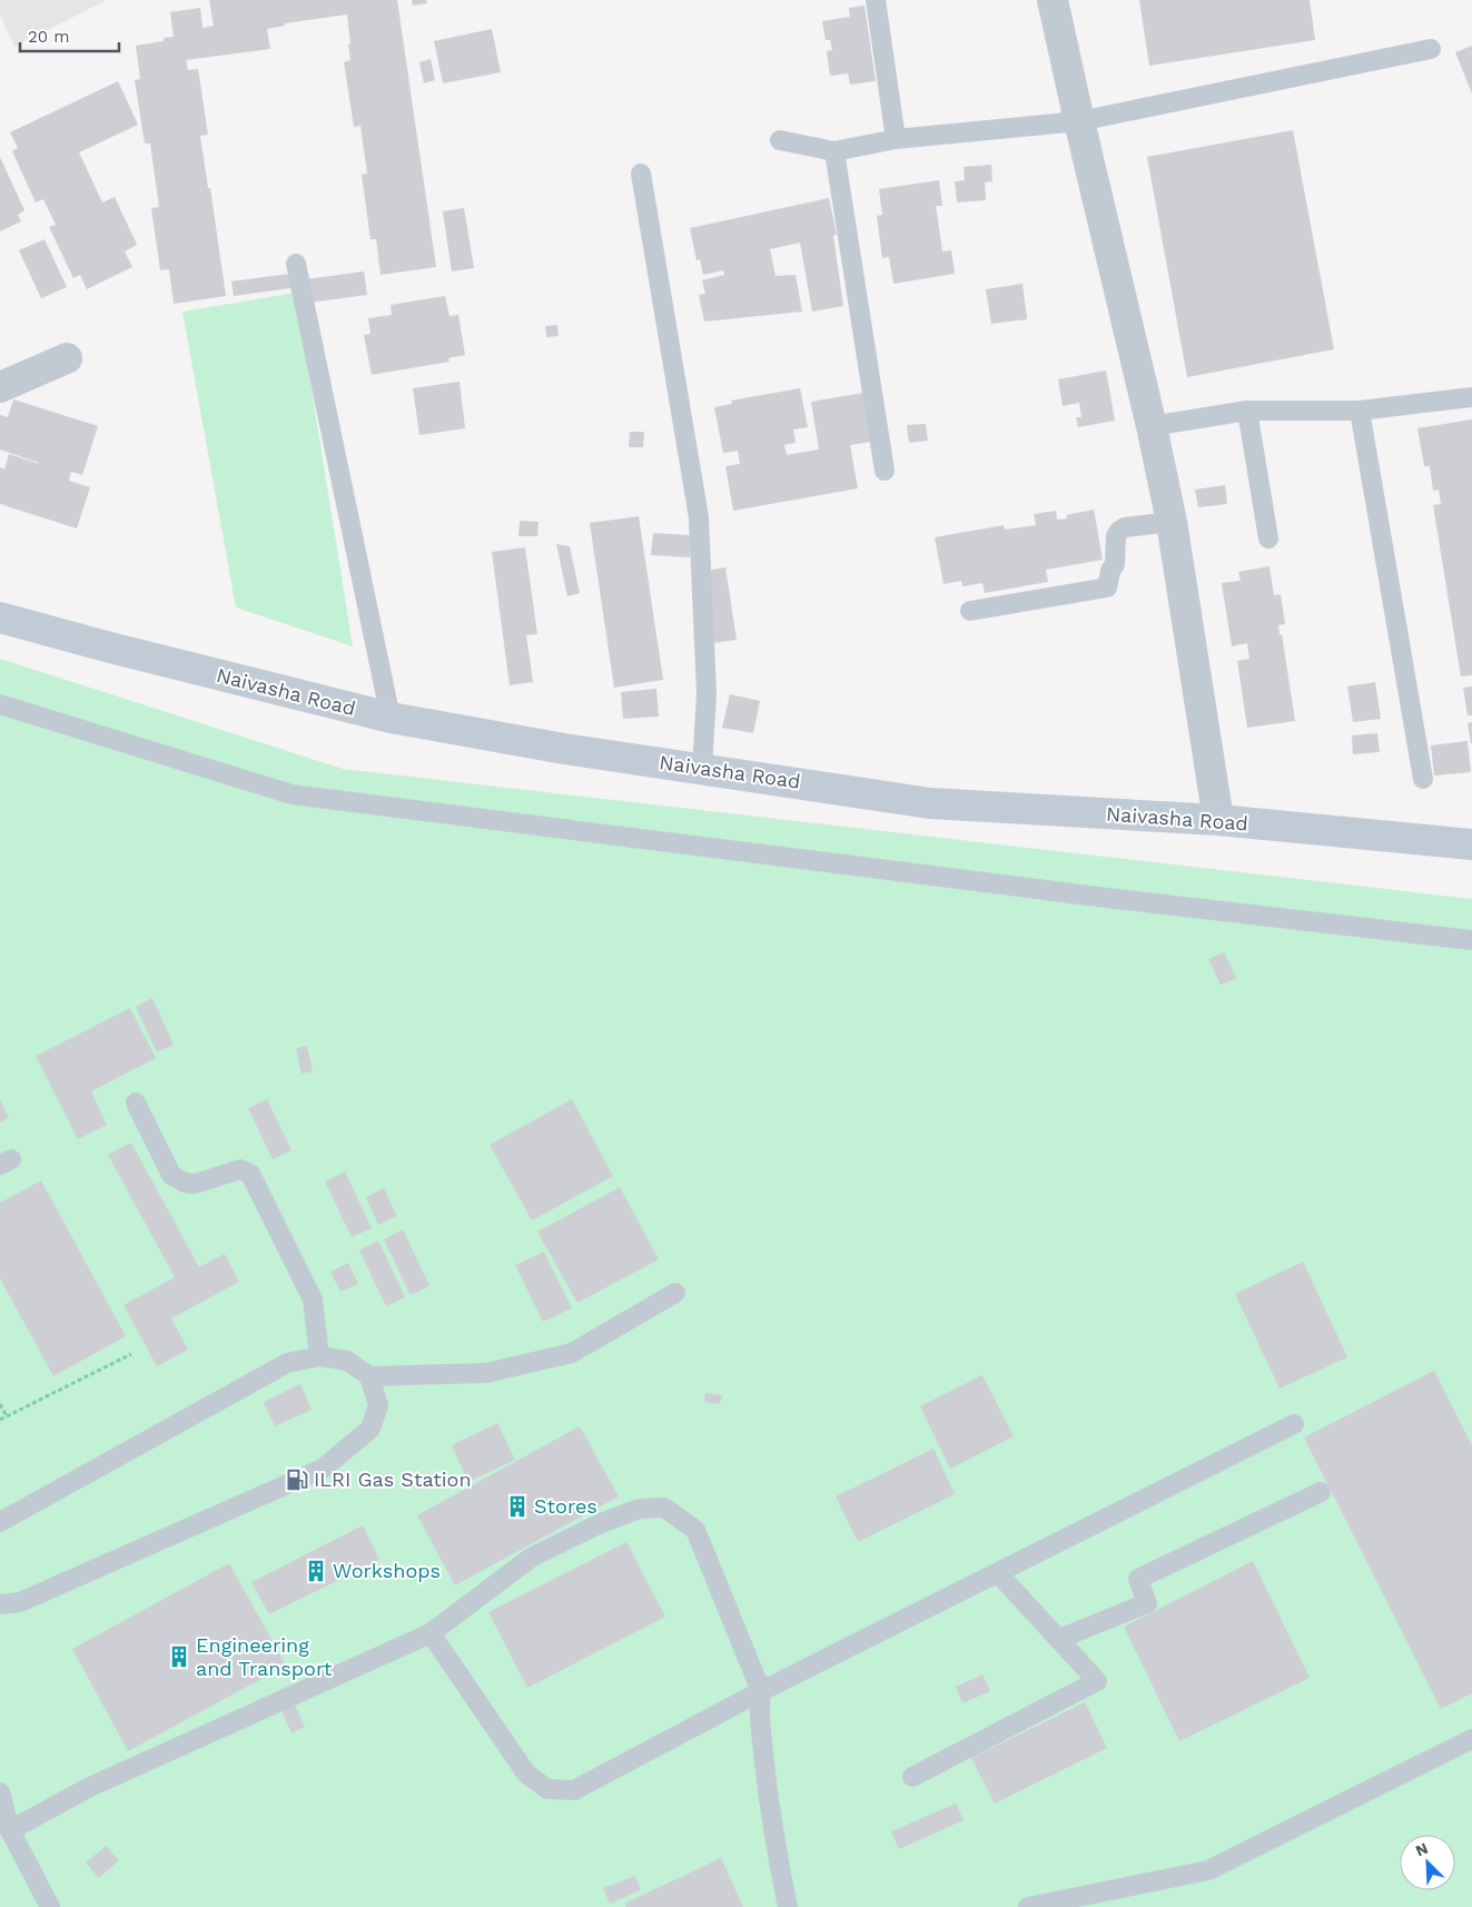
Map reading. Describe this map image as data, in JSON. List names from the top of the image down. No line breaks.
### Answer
{"streets":{"main road":["Naivasha Road"]},"places":{"fuel station":["ILRI Gas Station"],"building":["Stores","Workshops","Engineering and Transport"]},"scale_bar":"20 m","north":"top left"}
